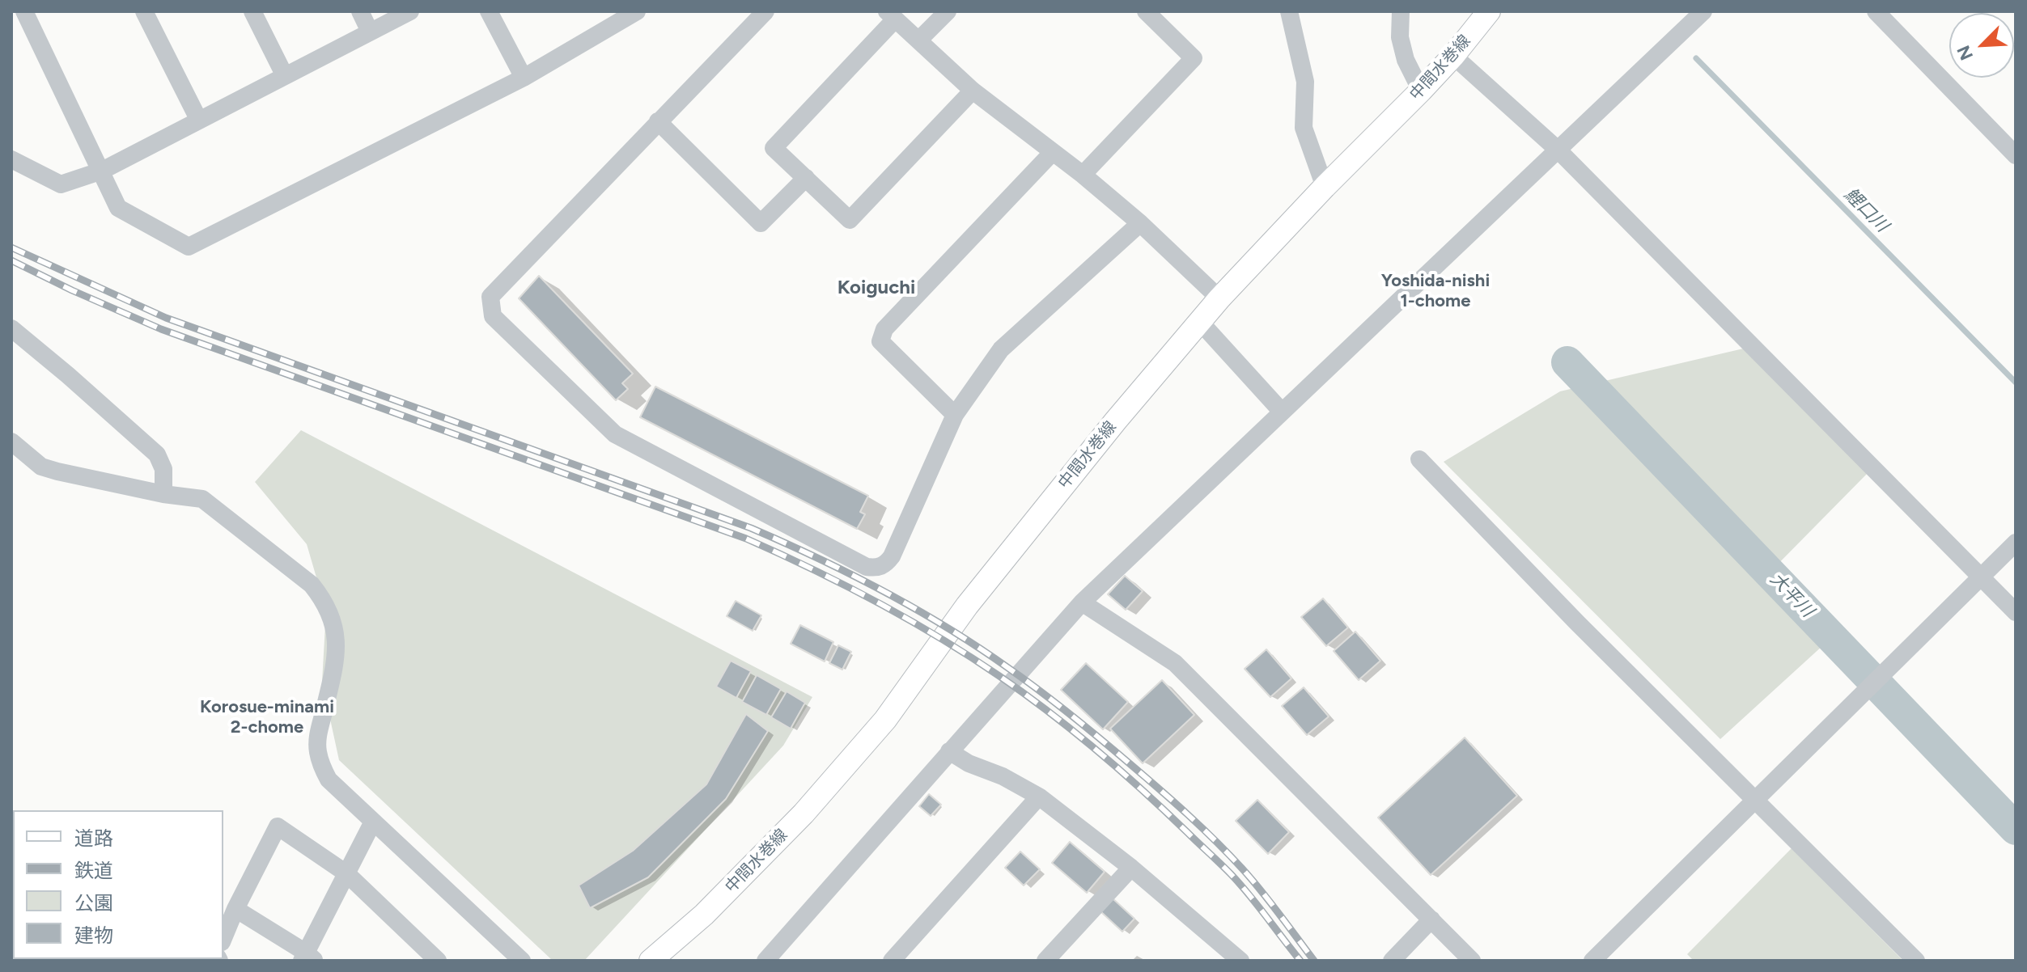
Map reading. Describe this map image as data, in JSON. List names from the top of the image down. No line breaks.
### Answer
{"streets":{"main road":["中間水巻線"]},"districts":["Yoshida-nishi 1-chome","Koiguchi","Korosue-minami 2-chome"],"water":["鯉口川","大平川"],"legend":["道路","鉄道","公園","建物"],"north":"bottom left"}
